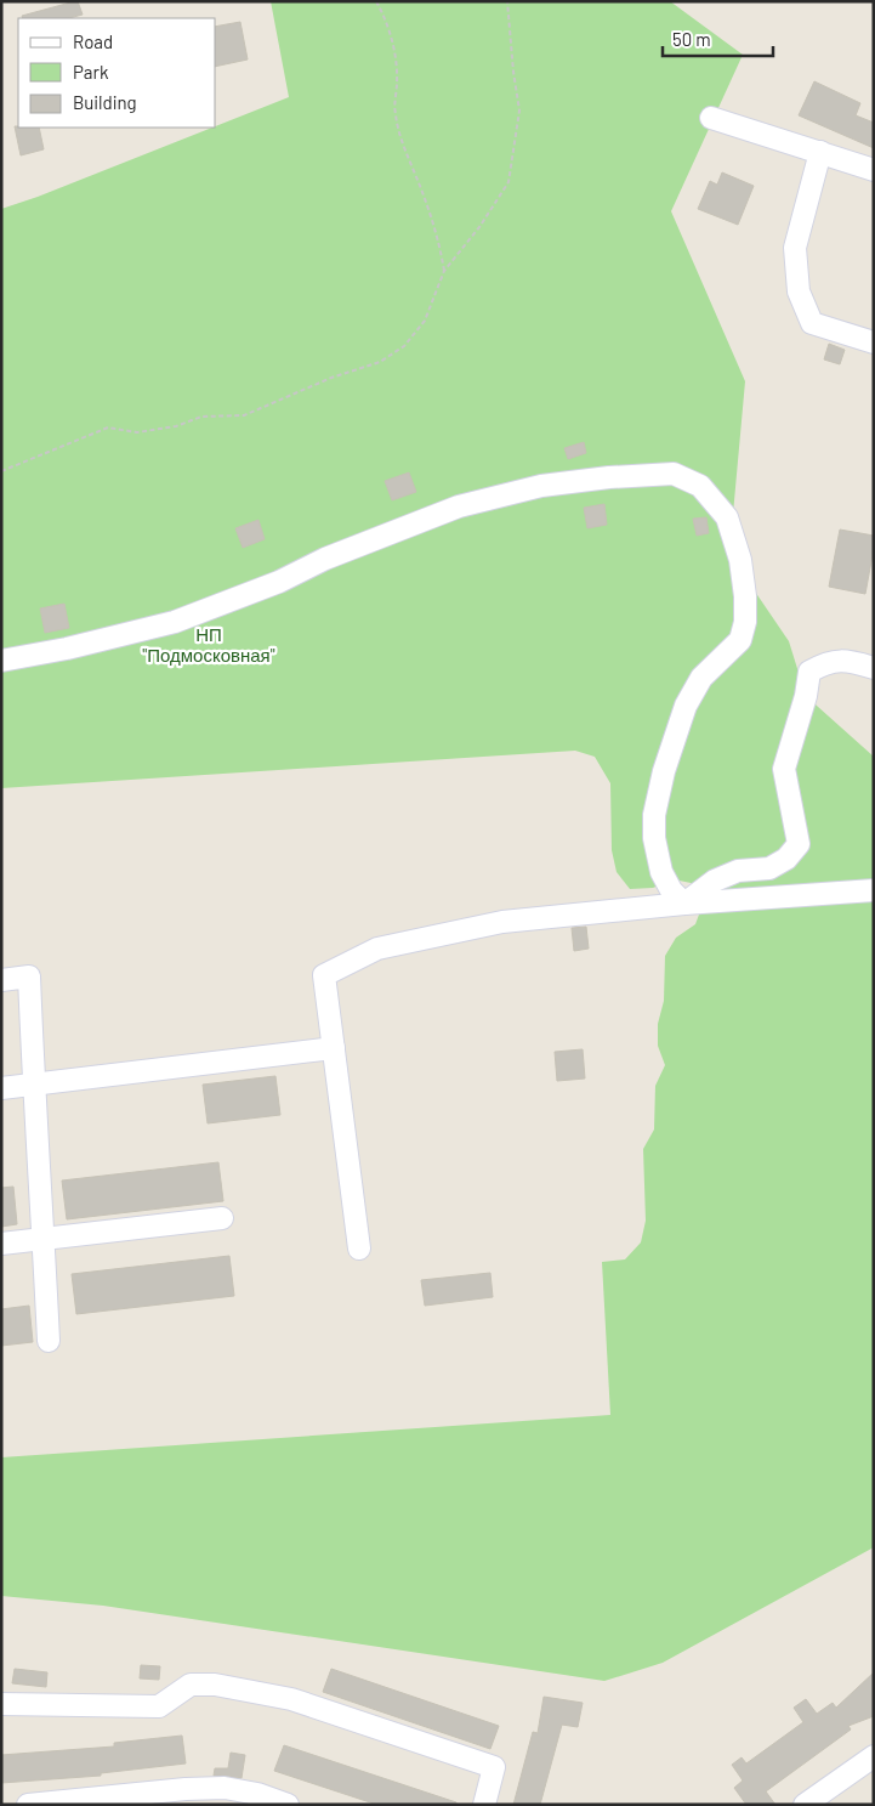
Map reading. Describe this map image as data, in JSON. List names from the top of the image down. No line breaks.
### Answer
{"parks":["НП \"Подмосковная\""],"legend":["Road","Park","Building"],"scale_bar":"50 m"}
